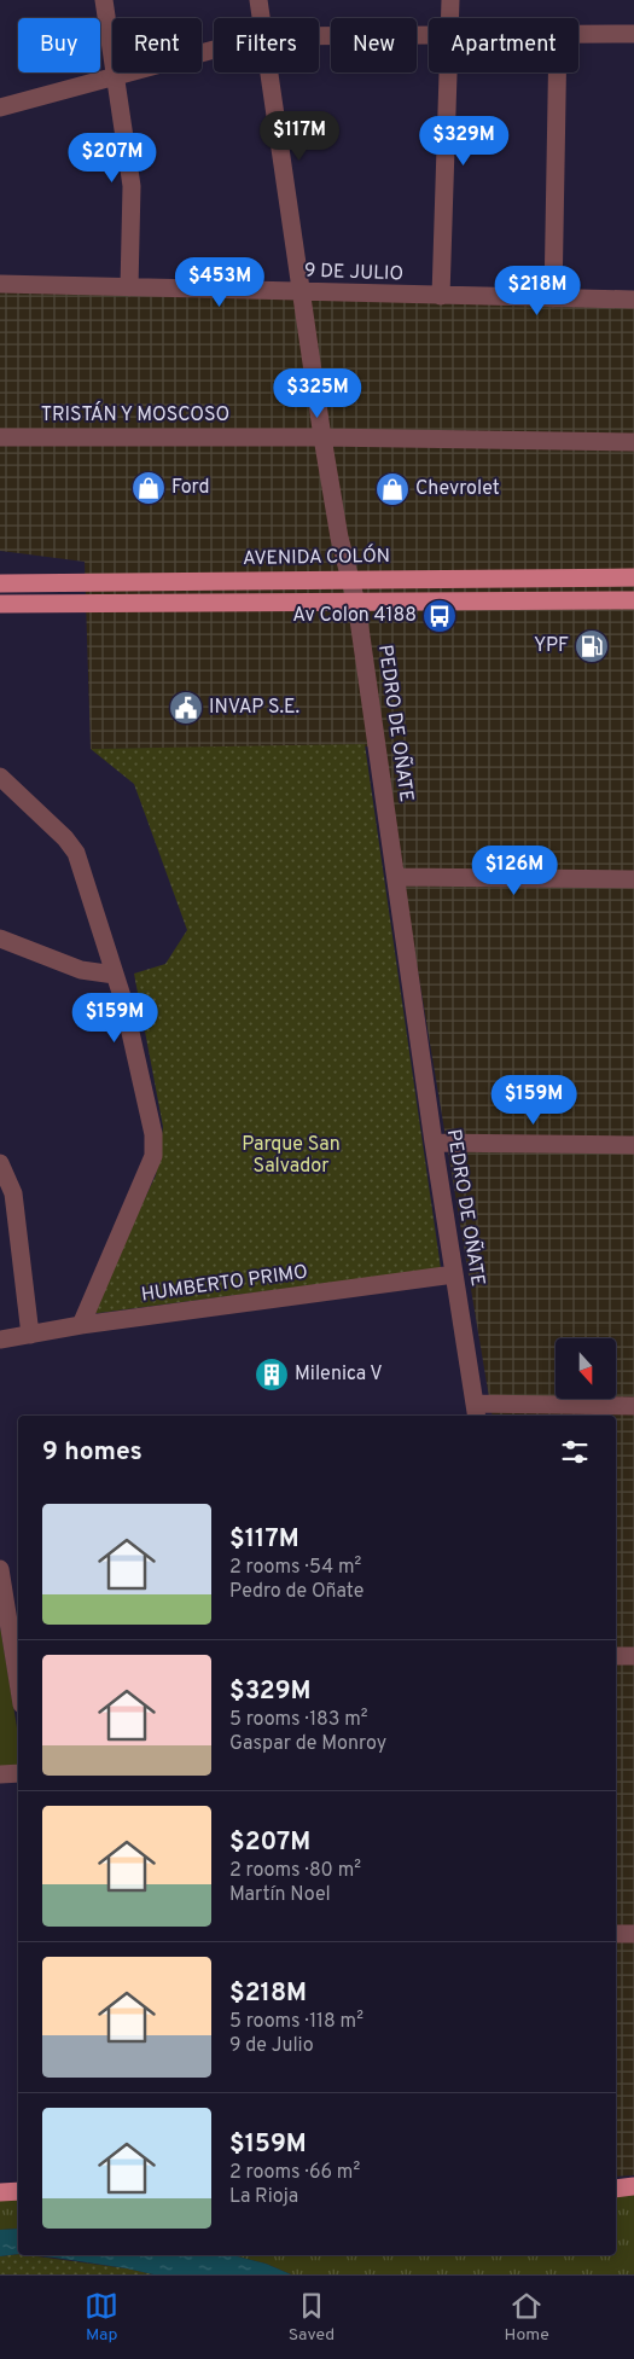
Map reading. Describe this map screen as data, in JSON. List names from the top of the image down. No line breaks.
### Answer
{"streets":{"main road":["AVENIDA COLÓN"],"street":["9 DE JULIO","TRISTÁN Y MOSCOSO","PEDRO DE OÑATE","HUMBERTO PRIMO"]},"crossings":[["9 DE JULIO","PEDRO DE OÑATE"],["TRISTÁN Y MOSCOSO","PEDRO DE OÑATE"],["AVENIDA COLÓN","PEDRO DE OÑATE"],["PEDRO DE OÑATE","HUMBERTO PRIMO"]],"parks":["Parque San Salvador"],"places":{"shop":["Ford","Chevrolet"],"bus stop":["Av Colon 4188"],"fuel station":["YPF"],"public building":["INVAP S.E."],"building":["Milenica V"]},"north":"bottom","page":{"chip":["Buy","Rent","Filters","New","Apartment"],"price":["$117M","$329M","$207M","$453M","$218M","$325M","$126M","$159M","$159M"],"heading":"9 homes","list":[{"name":"$117M","note":"2 rooms · 54 m² · Pedro de Oñate"},{"name":"$329M","note":"5 rooms · 183 m² · Gaspar de Monroy"},{"name":"$207M","note":"2 rooms · 80 m² · Martín Noel"},{"name":"$218M","note":"5 rooms · 118 m² · 9 de Julio"},{"name":"$159M","note":"2 rooms · 66 m² · La Rioja"}],"tabs":["Map","Saved","Home"]}}
